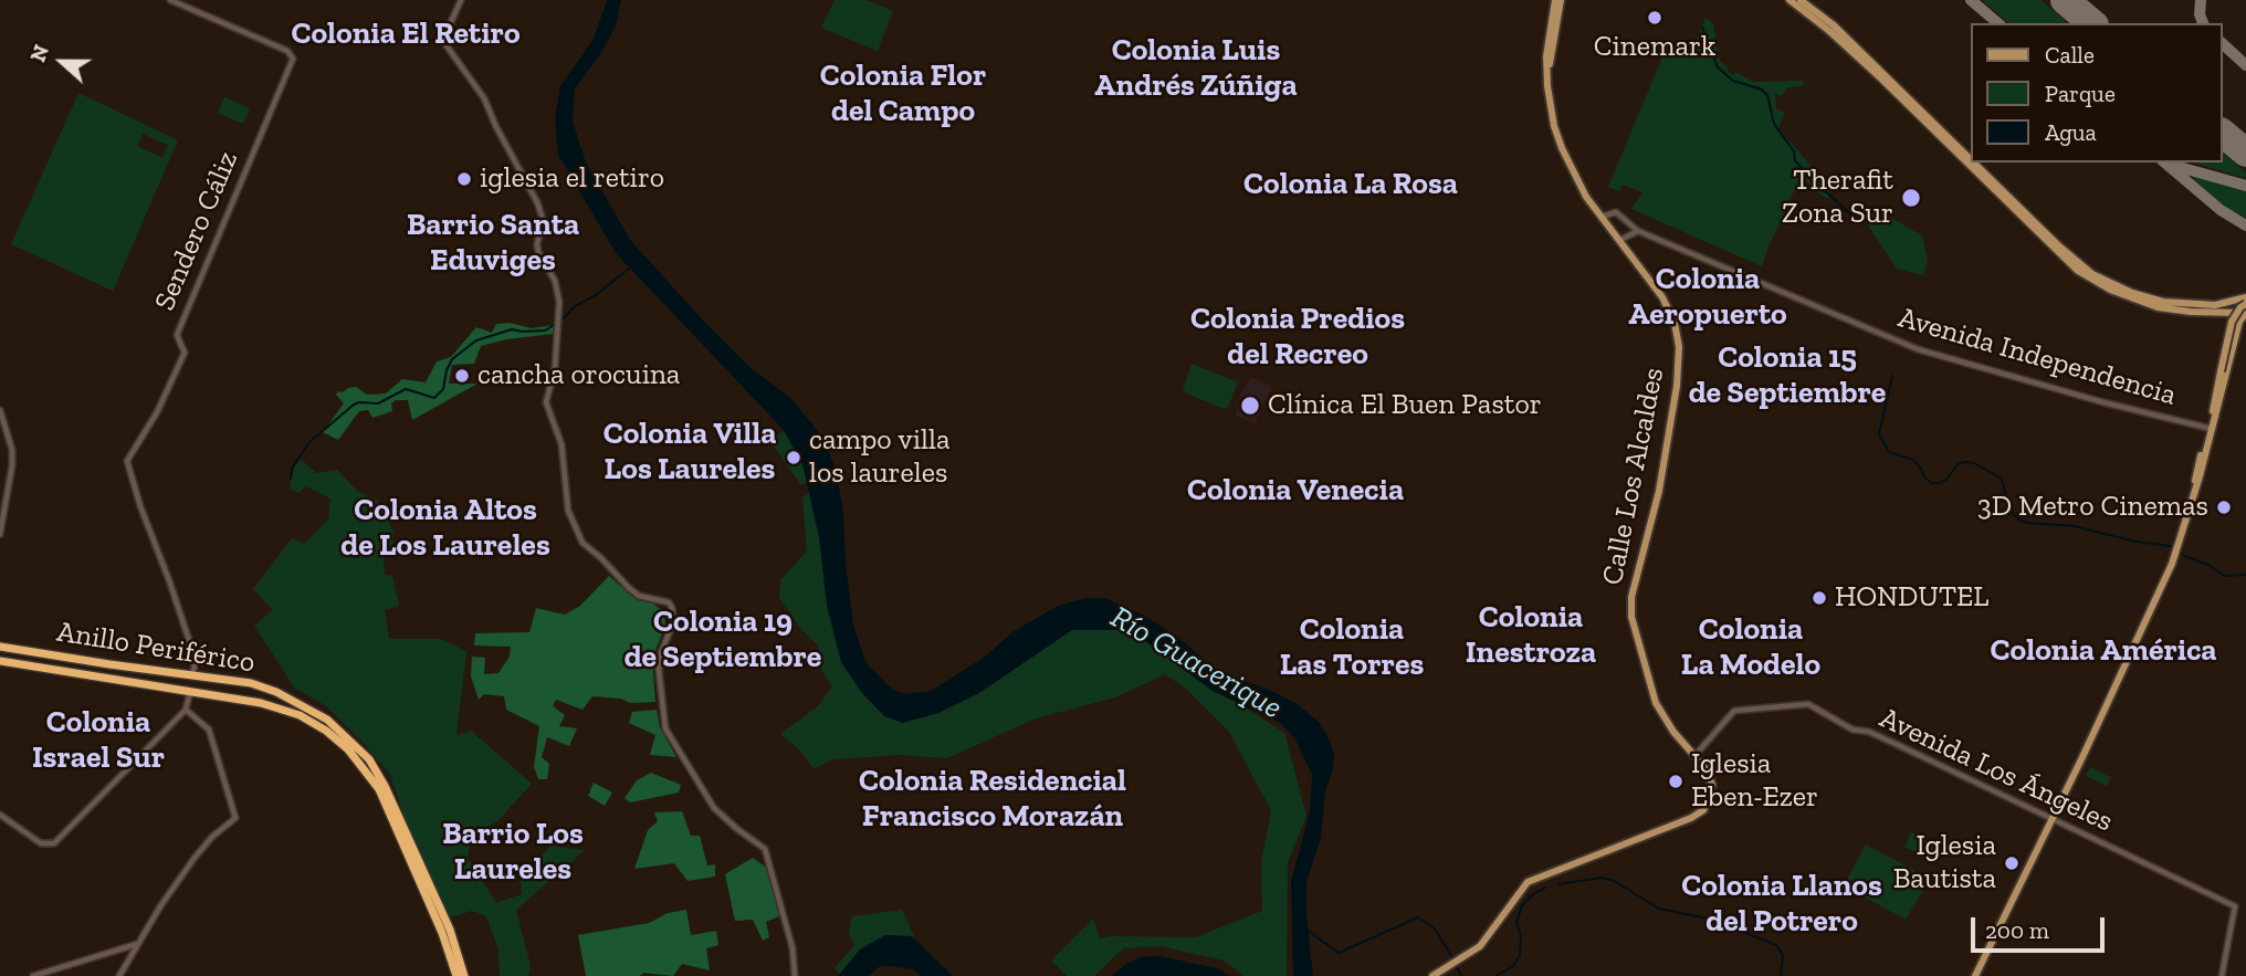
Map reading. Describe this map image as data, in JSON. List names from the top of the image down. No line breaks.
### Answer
{"streets":{"highway":["Anillo Periférico"],"main road":["Calle Los Alcaldes"],"street":["Sendero Cáliz","Avenida Independencia","Avenida Los Ángeles"]},"crossings":[["Sendero Cáliz","Anillo Periférico"],["Avenida Independencia","Calle Los Alcaldes"],["Calle Los Alcaldes","Avenida Los Ángeles"]],"districts":["Colonia El Retiro","Colonia Luis Andrés Zúñiga","Colonia Flor del Campo","Colonia La Rosa","Barrio Santa Eduviges","Colonia Aeropuerto","Colonia Predios del Recreo","Colonia 15 de Septiembre","Colonia Villa Los Laureles","Colonia Venecia","Colonia Altos de Los Laureles","Colonia Inestroza","Colonia 19 de Septiembre","Colonia Las Torres","Colonia La Modelo","Colonia América","Colonia Israel Sur","Colonia Residencial Francisco Morazán","Barrio Los Laureles","Colonia Llanos del Potrero"],"water":["Río Guacerique"],"places":["Cinemark","iglesia el retiro","Therafit Zona Sur","cancha orocuina","Clínica El Buen Pastor","campo villa los laureles","3D Metro Cinemas","HONDUTEL","Iglesia Eben-Ezer","Iglesia Bautista"],"legend":["Calle","Parque","Agua"],"scale_bar":"200 m","north":"left"}
